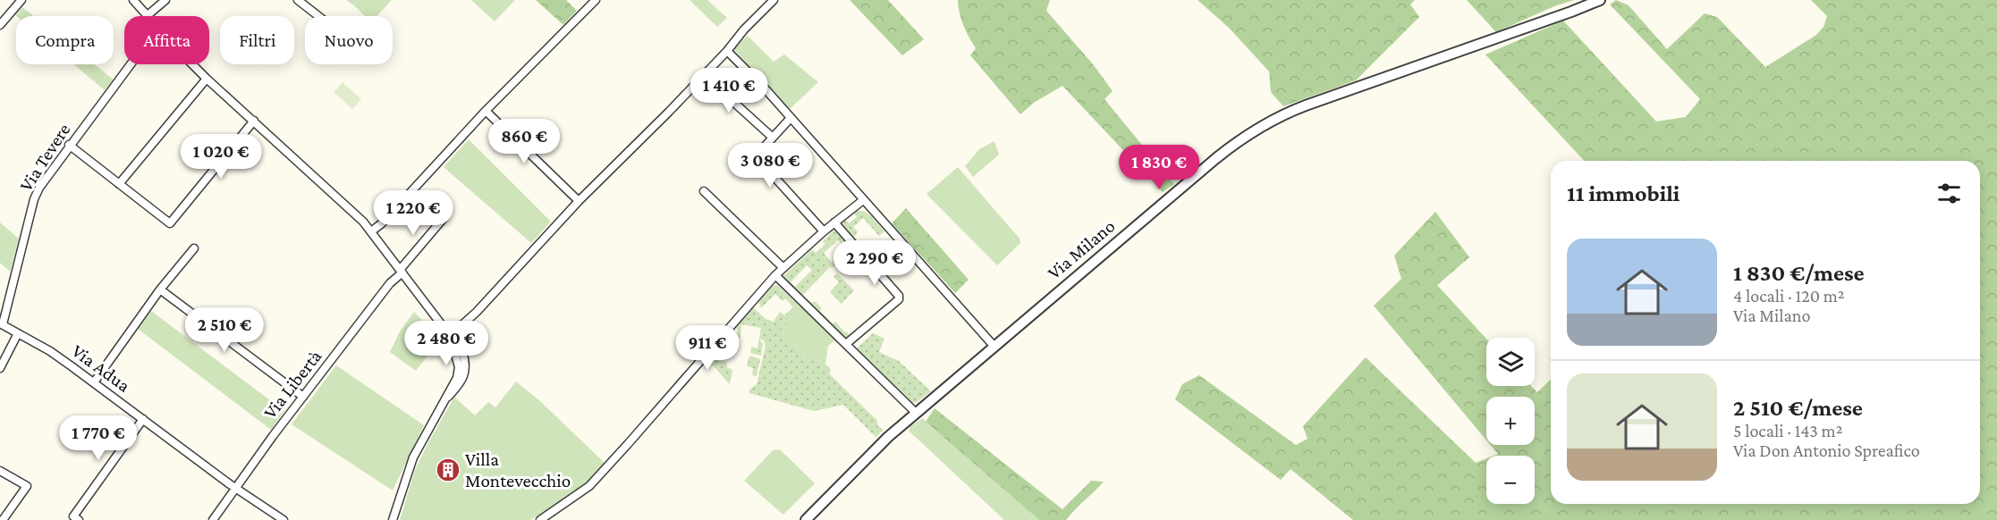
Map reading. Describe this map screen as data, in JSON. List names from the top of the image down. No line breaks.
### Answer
{"streets":{"street":["Via Tevere","Via Milano","Via Adua","Via Libertà"]},"crossings":[["Via Tevere","Via Adua"],["Via Adua","Via Libertà"]],"places":{"building":["Villa Montevecchio"]},"page":{"chip":["Compra","Affitta","Filtri","Nuovo"],"price":["1 410 €","860 €","1 020 €","3 080 €","1 830 €","1 220 €","2 290 €","2 510 €","2 480 €","911 €","1 770 €"],"heading":"11 immobili","list":[{"name":"1 830 €/mese","note":"4 locali · 120 m² · Via Milano"},{"name":"2 510 €/mese","note":"5 locali · 143 m² · Via Don Antonio Spreafico"}],"map_buttons":["+","−"]}}
